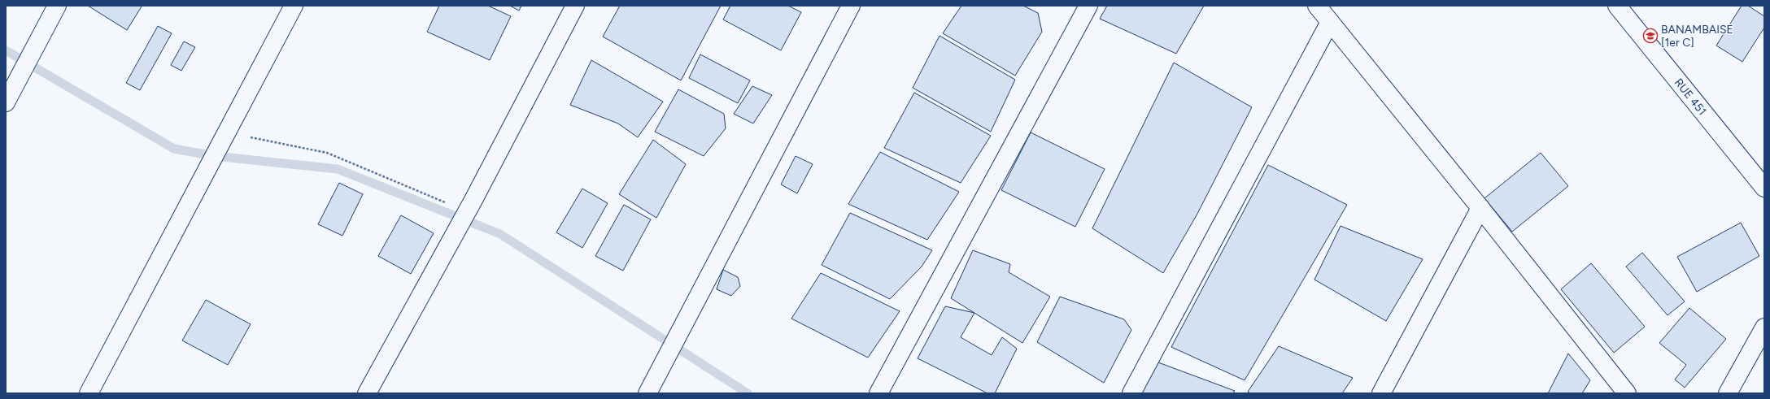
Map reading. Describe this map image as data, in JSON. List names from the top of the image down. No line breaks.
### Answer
{"streets":{"street":["RUE 451"]},"places":{"school or university":["BANAMBAISE [1er C]"]}}
